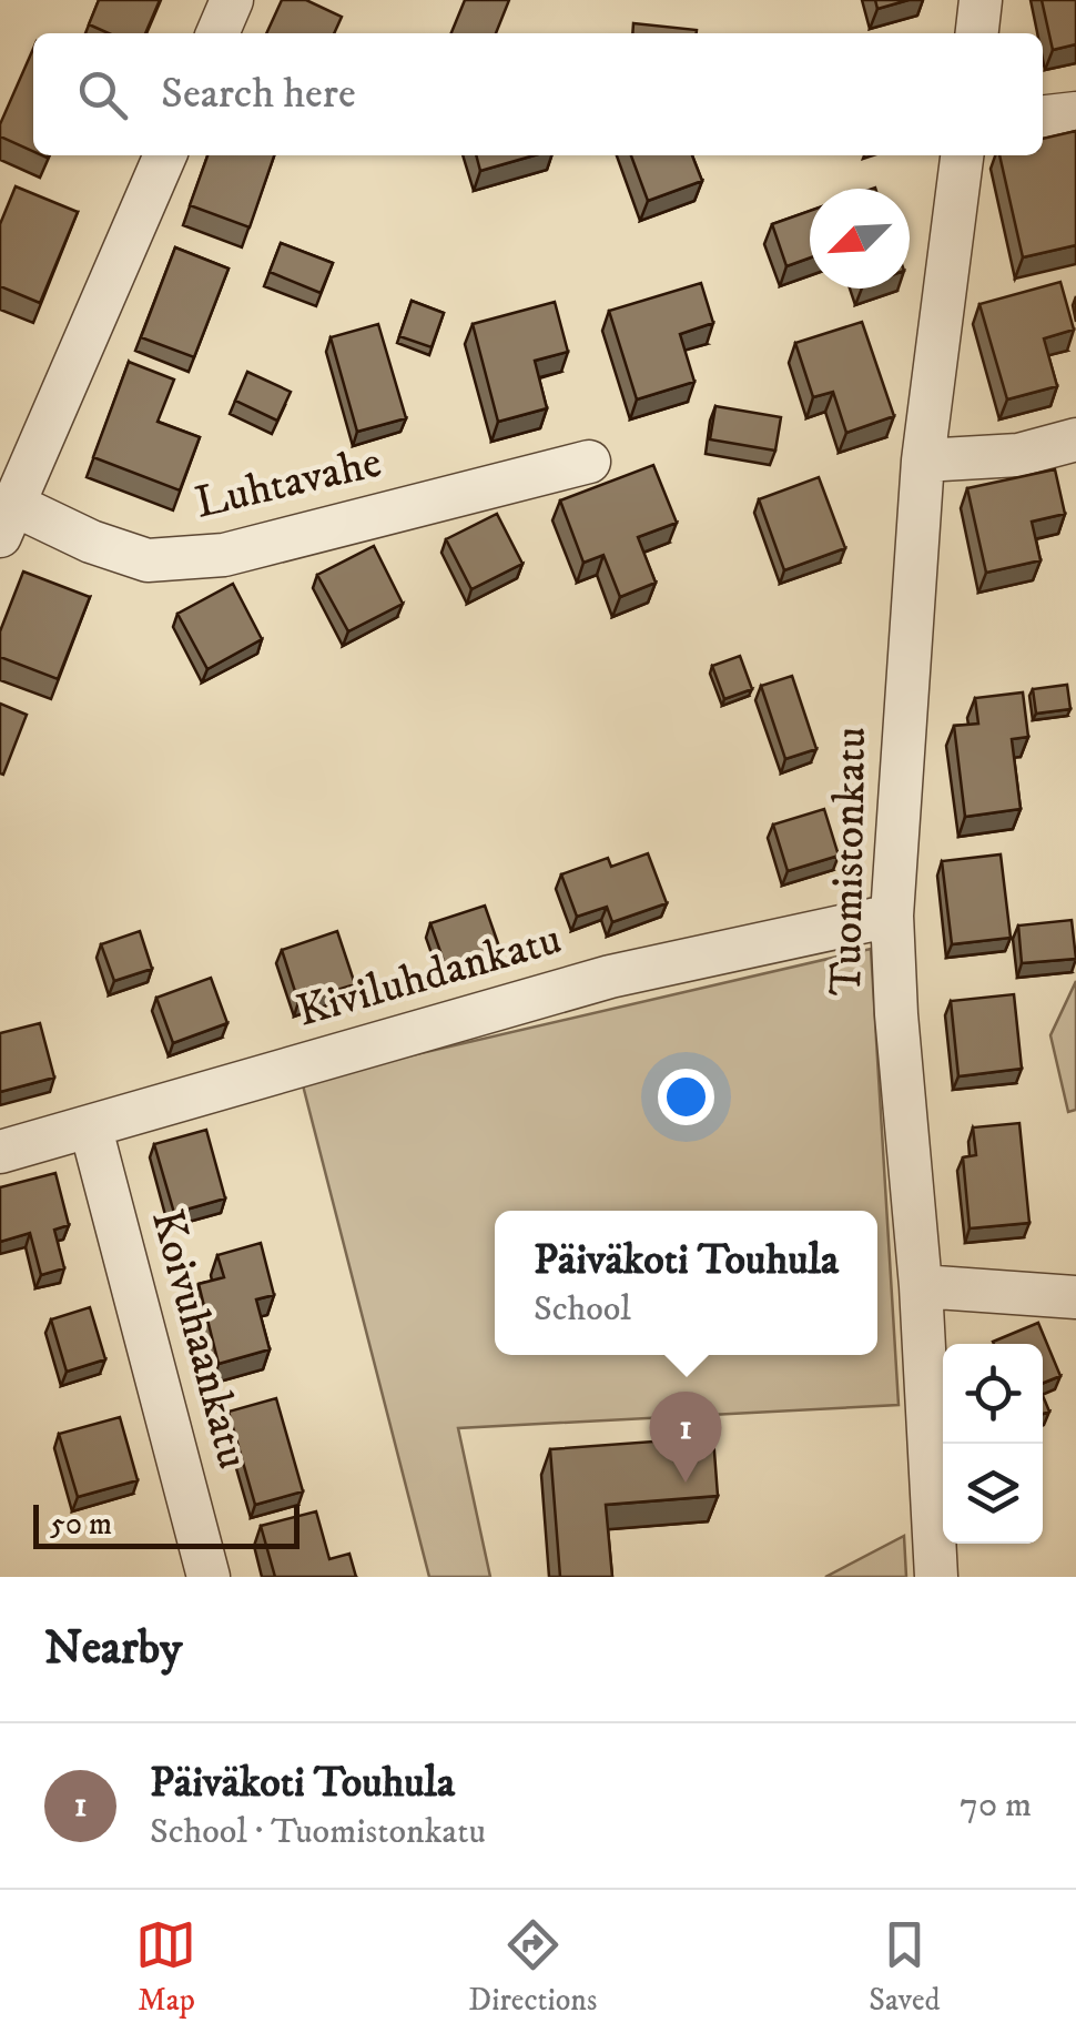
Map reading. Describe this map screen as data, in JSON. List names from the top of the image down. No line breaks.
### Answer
{"streets":{"street":["Luhtavahe","Tuomistonkatu","Kiviluhdankatu","Koivuhaankatu"]},"crossings":[["Tuomistonkatu","Kiviluhdankatu"],["Kiviluhdankatu","Koivuhaankatu"]],"scale_bar":"50 m","north":"bottom left","page":{"search":"Search here","popup":["Päiväkoti Touhula","School"],"pins":"1","scale":"50 m","heading":"Nearby","list":[{"mark":"1","name":"Päiväkoti Touhula","note":"School · Tuomistonkatu","value":"70 m"}],"nav":["Map","Directions","Saved"]}}
